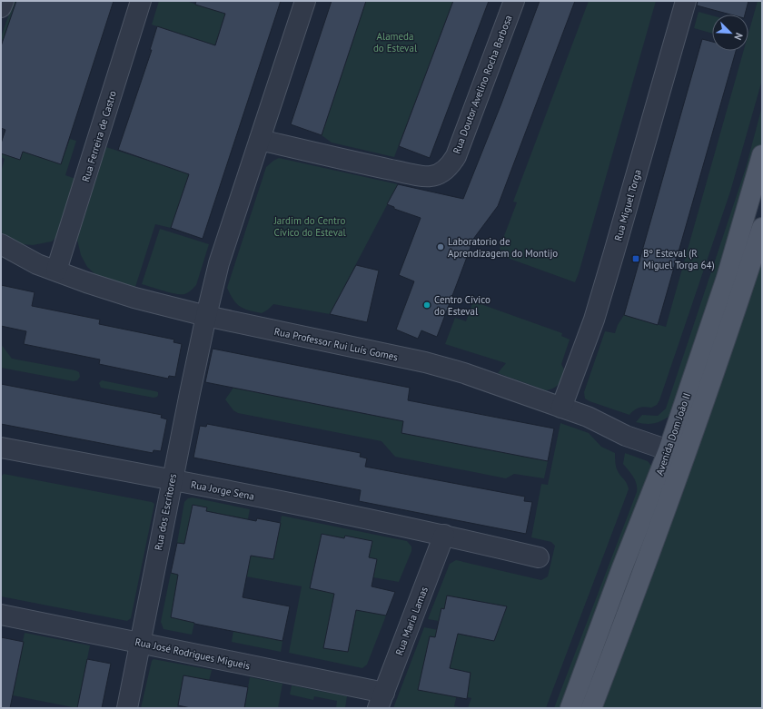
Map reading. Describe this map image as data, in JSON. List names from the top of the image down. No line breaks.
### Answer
{"streets":{"main road":["Avenida Dom João II"],"street":["Rua Doutor Avelino Rocha Barbosa","Rua Ferreira de Castro","Rua Miguel Torga","Rua Professor Rui Luís Gomes","Rua Jorge Sena","Rua dos Escritores","Rua Maria Lamas","Rua José Rodrigues Migueis"]},"crossings":[["Rua Doutor Avelino Rocha Barbosa","Rua dos Escritores"],["Rua Ferreira de Castro","Rua Professor Rui Luís Gomes"],["Rua Miguel Torga","Rua Professor Rui Luís Gomes"],["Rua Professor Rui Luís Gomes","Avenida Dom João II"],["Rua Professor Rui Luís Gomes","Rua dos Escritores"],["Rua Jorge Sena","Rua dos Escritores"],["Rua Jorge Sena","Rua Maria Lamas"],["Rua dos Escritores","Rua José Rodrigues Migueis"],["Rua Maria Lamas","Rua José Rodrigues Migueis"]],"parks":["Alameda do Esteval","Jardim do Centro Cívico do Esteval"],"places":{"other":["Laboratorio de Aprendizagem do Montijo","Centro Cívico do Esteval"],"transit":["Bº Esteval (R Miguel Torga 64)"]},"north":"bottom right"}
